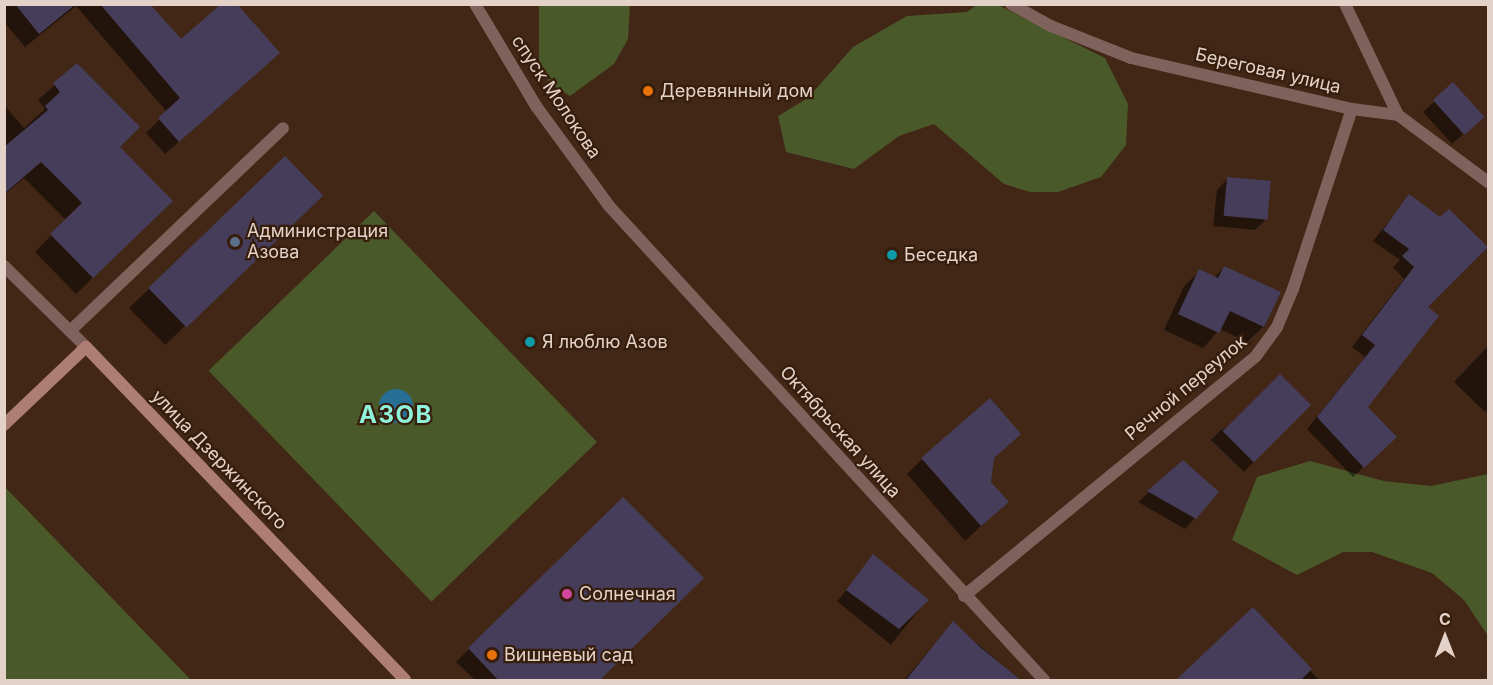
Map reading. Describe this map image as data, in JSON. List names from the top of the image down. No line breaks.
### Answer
{"streets":{"street":["Береговая улица","спуск Молокова","Речной переулок","Октябрьская улица","улица Дзержинского"]},"crossings":[["Береговая улица","Речной переулок"],["спуск Молокова","Октябрьская улица"],["Речной переулок","Октябрьская улица"]],"districts":["АЗОВ"],"places":["Деревянный дом","Администрация Азова","Беседка","Я люблю Азов","Солнечная","Вишневый сад"],"north":"top"}
